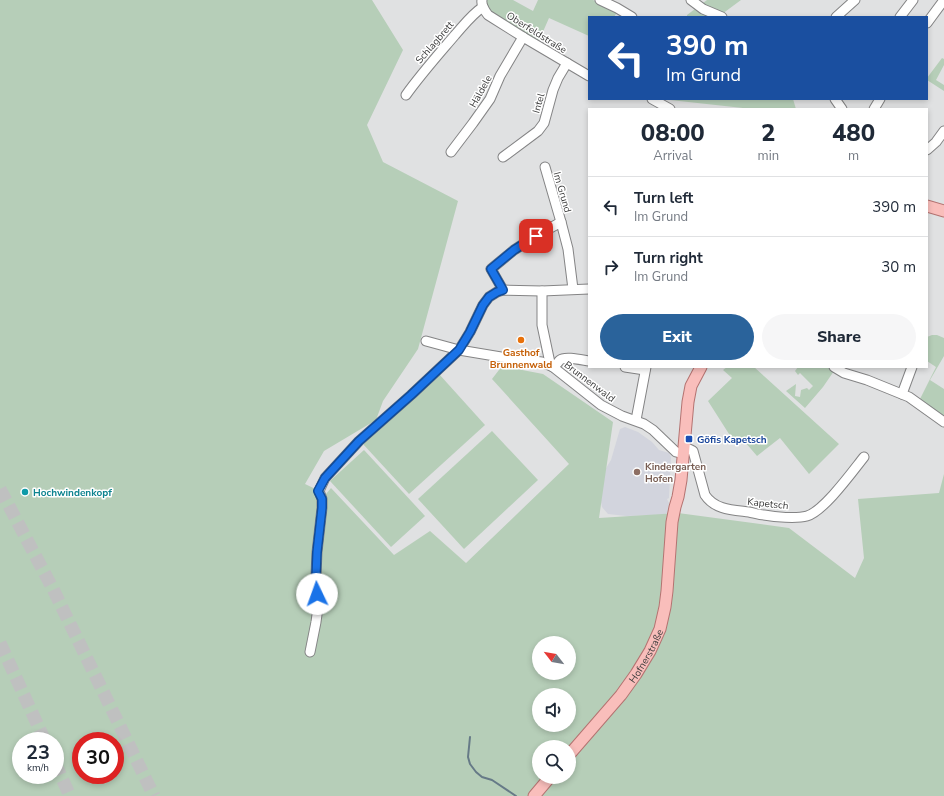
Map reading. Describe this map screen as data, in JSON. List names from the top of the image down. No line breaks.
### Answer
{"streets":{"main road":["Hofnerstraße"],"street":["Oberfeldstraße","Schlagbrett","Häldele","Intel","Im Grund","Brunnenwald","Kapetsch"]},"crossings":[["Oberfeldstraße","Schlagbrett"],["Oberfeldstraße","Häldele"],["Oberfeldstraße","Intel"],["Brunnenwald","Kapetsch"],["Brunnenwald","Hofnerstraße"],["Kapetsch","Hofnerstraße"]],"places":{"other":["Gasthof Brunnenwald","Kindergarten Hofen","Hochwindenkopf"],"transit":["Göfis Kapetsch"]},"north":"top left","page":{"turn":["390 m","Im Grund"],"eta":["08:00","Arrival","2","min","480","m"],"list":[{"name":"Turn left","note":"Im Grund","value":"390 m"},{"name":"Turn right","note":"Im Grund","value":"30 m"}],"buttons":["Exit","Share"],"speed":"23 km/h","limit":"30"}}
